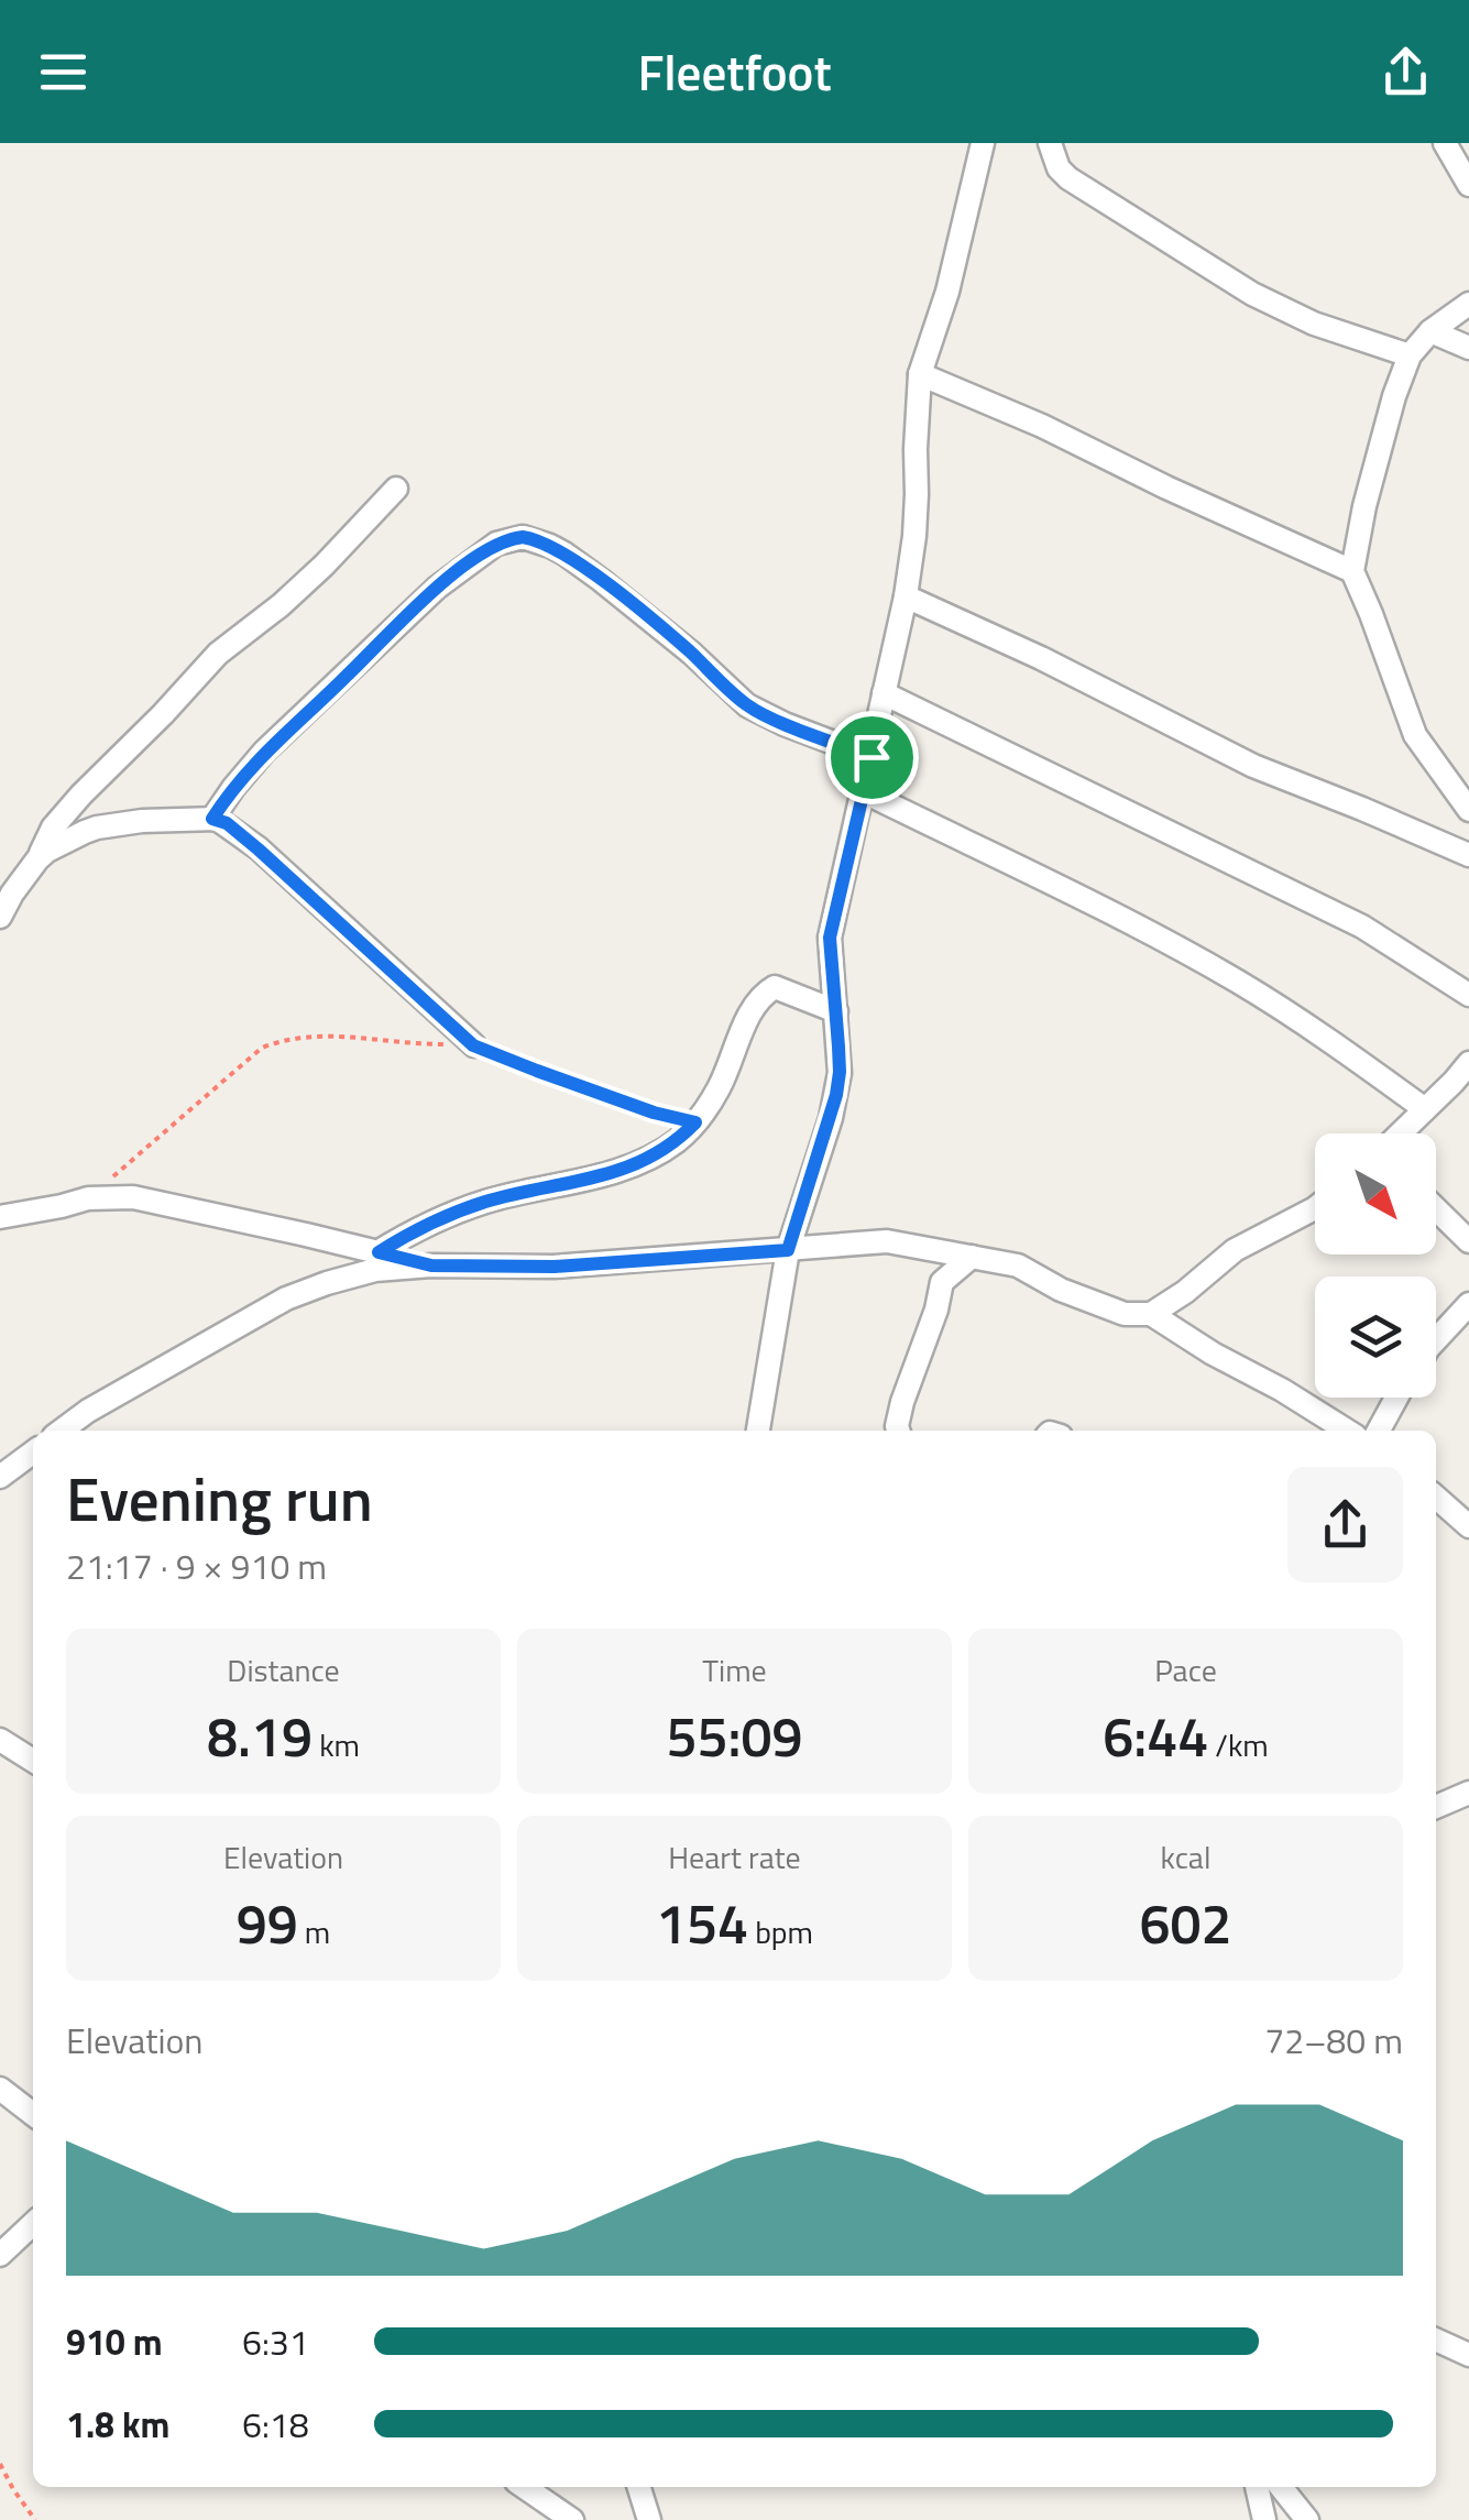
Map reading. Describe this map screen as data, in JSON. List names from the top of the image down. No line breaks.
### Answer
{"north":"bottom right","page":{"header":"Fleetfoot","heading":["Evening run","21:17 · 9 × 910 m"],"stats":[["Distance","8.19 km"],["Time","55:09"],["Pace","6:44 /km"],["Elevation","99 m"],["Heart rate","154 bpm"],["kcal","602"]],"chart":["Elevation","72–80 m"],"list":[{"name":"910 m","note":"6:31"},{"name":"1.8 km","note":"6:18"}]}}
